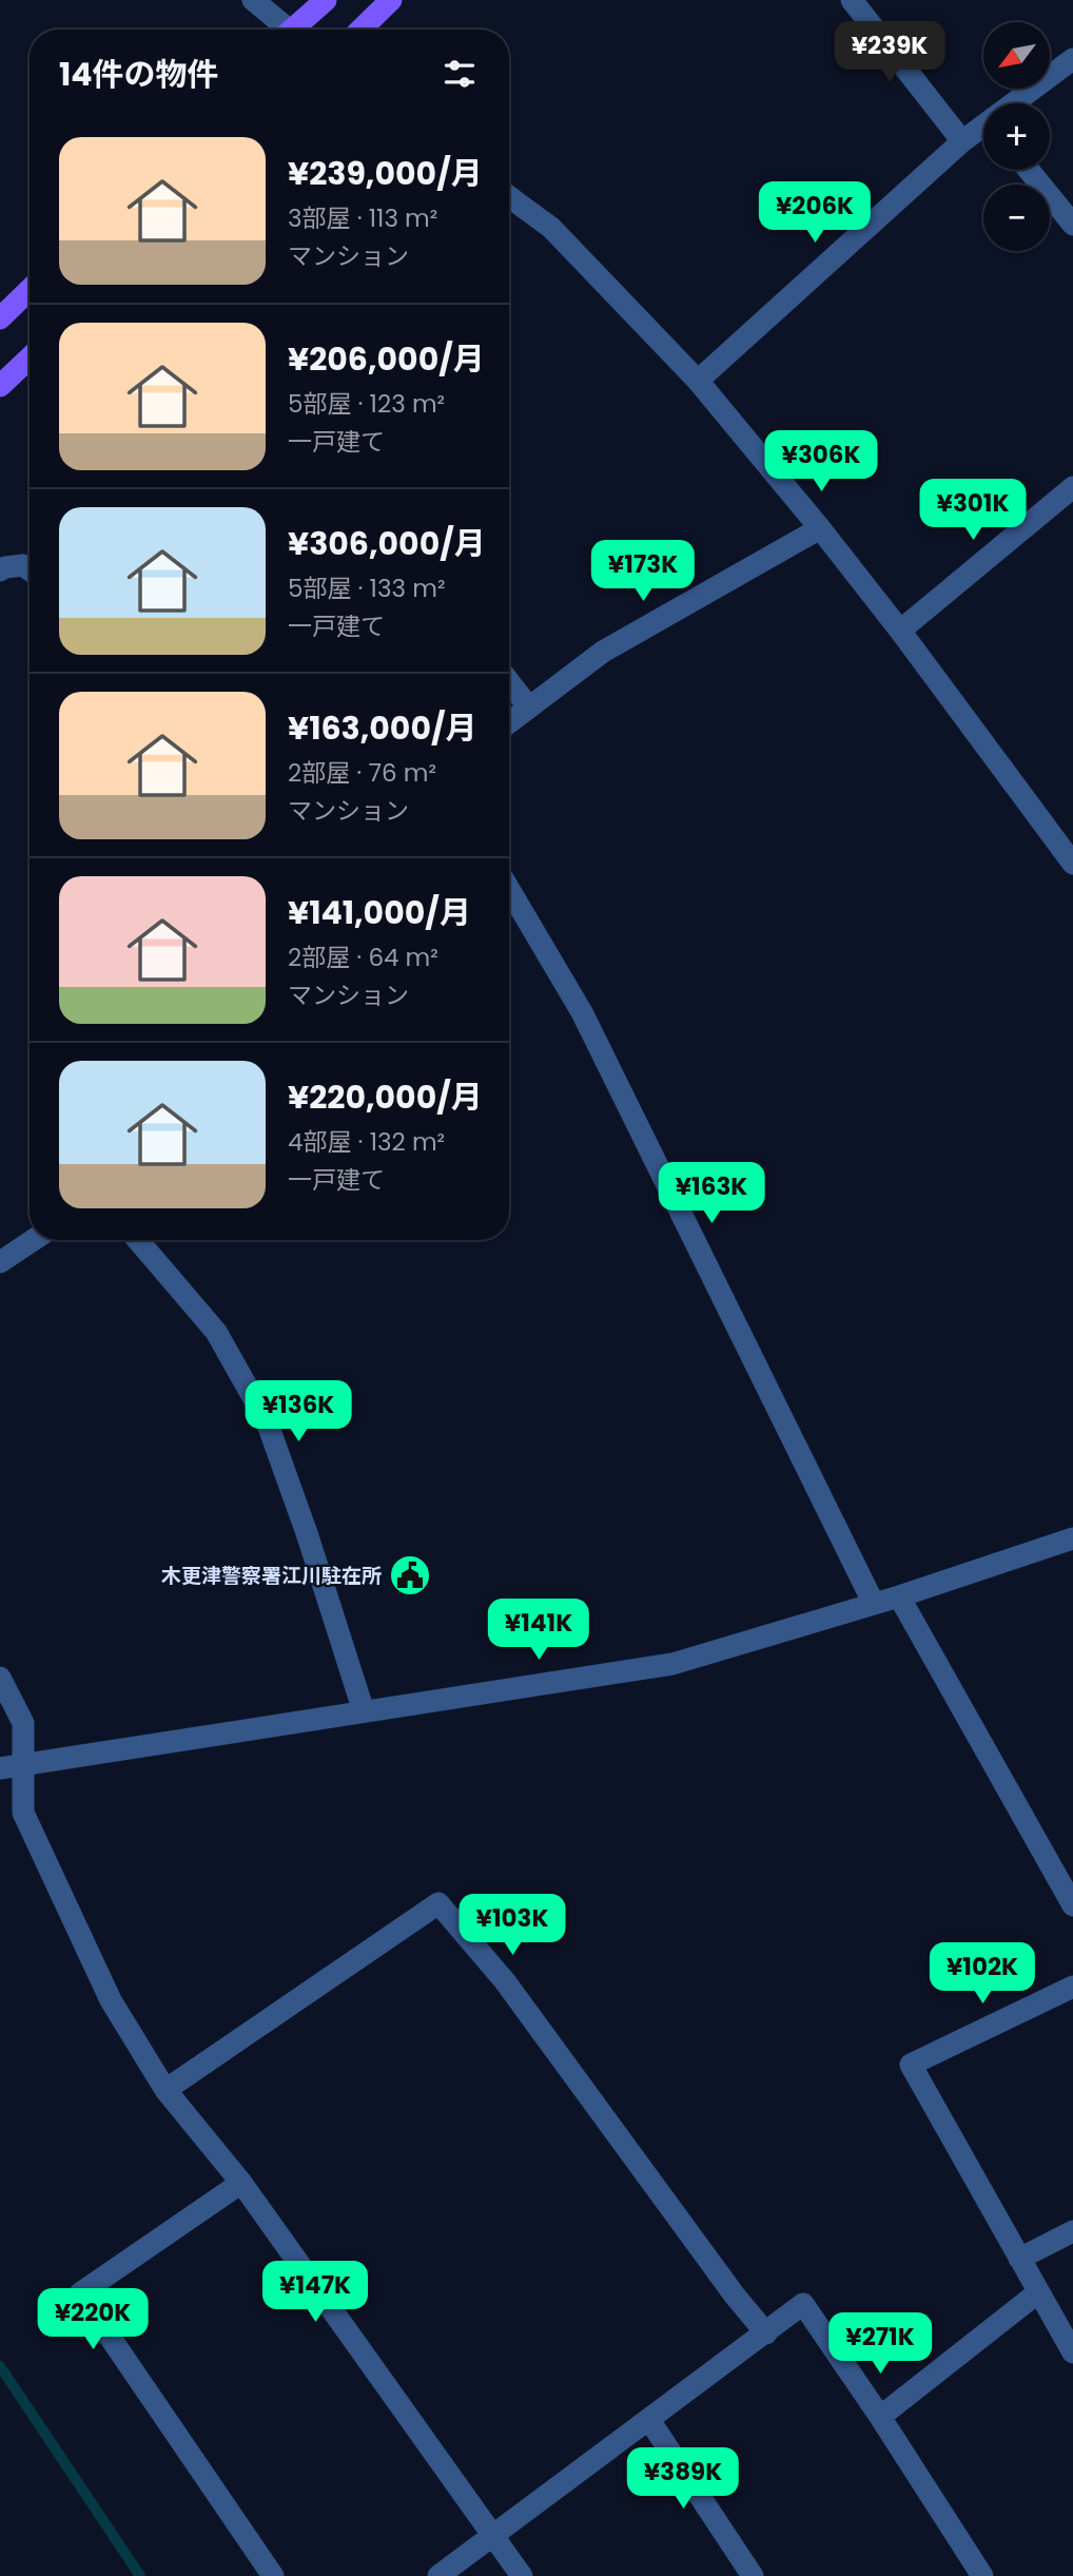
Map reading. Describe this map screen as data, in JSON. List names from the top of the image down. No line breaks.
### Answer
{"places":{"public building":["木更津警察署江川駐在所"]},"north":"bottom left","page":{"price":["¥239K","¥206K","¥306K","¥301K","¥173K","¥163K","¥136K","¥141K","¥103K","¥102K","¥147K","¥220K","¥271K","¥389K"],"map_buttons":["+","−"],"heading":"14件の物件","list":[{"name":"¥239,000/月","note":"3部屋 · 113 m² · マンション"},{"name":"¥206,000/月","note":"5部屋 · 123 m² · 一戸建て"},{"name":"¥306,000/月","note":"5部屋 · 133 m² · 一戸建て"},{"name":"¥163,000/月","note":"2部屋 · 76 m² · マンション"},{"name":"¥141,000/月","note":"2部屋 · 64 m² · マンション"},{"name":"¥220,000/月","note":"4部屋 · 132 m² · 一戸建て"}]}}
